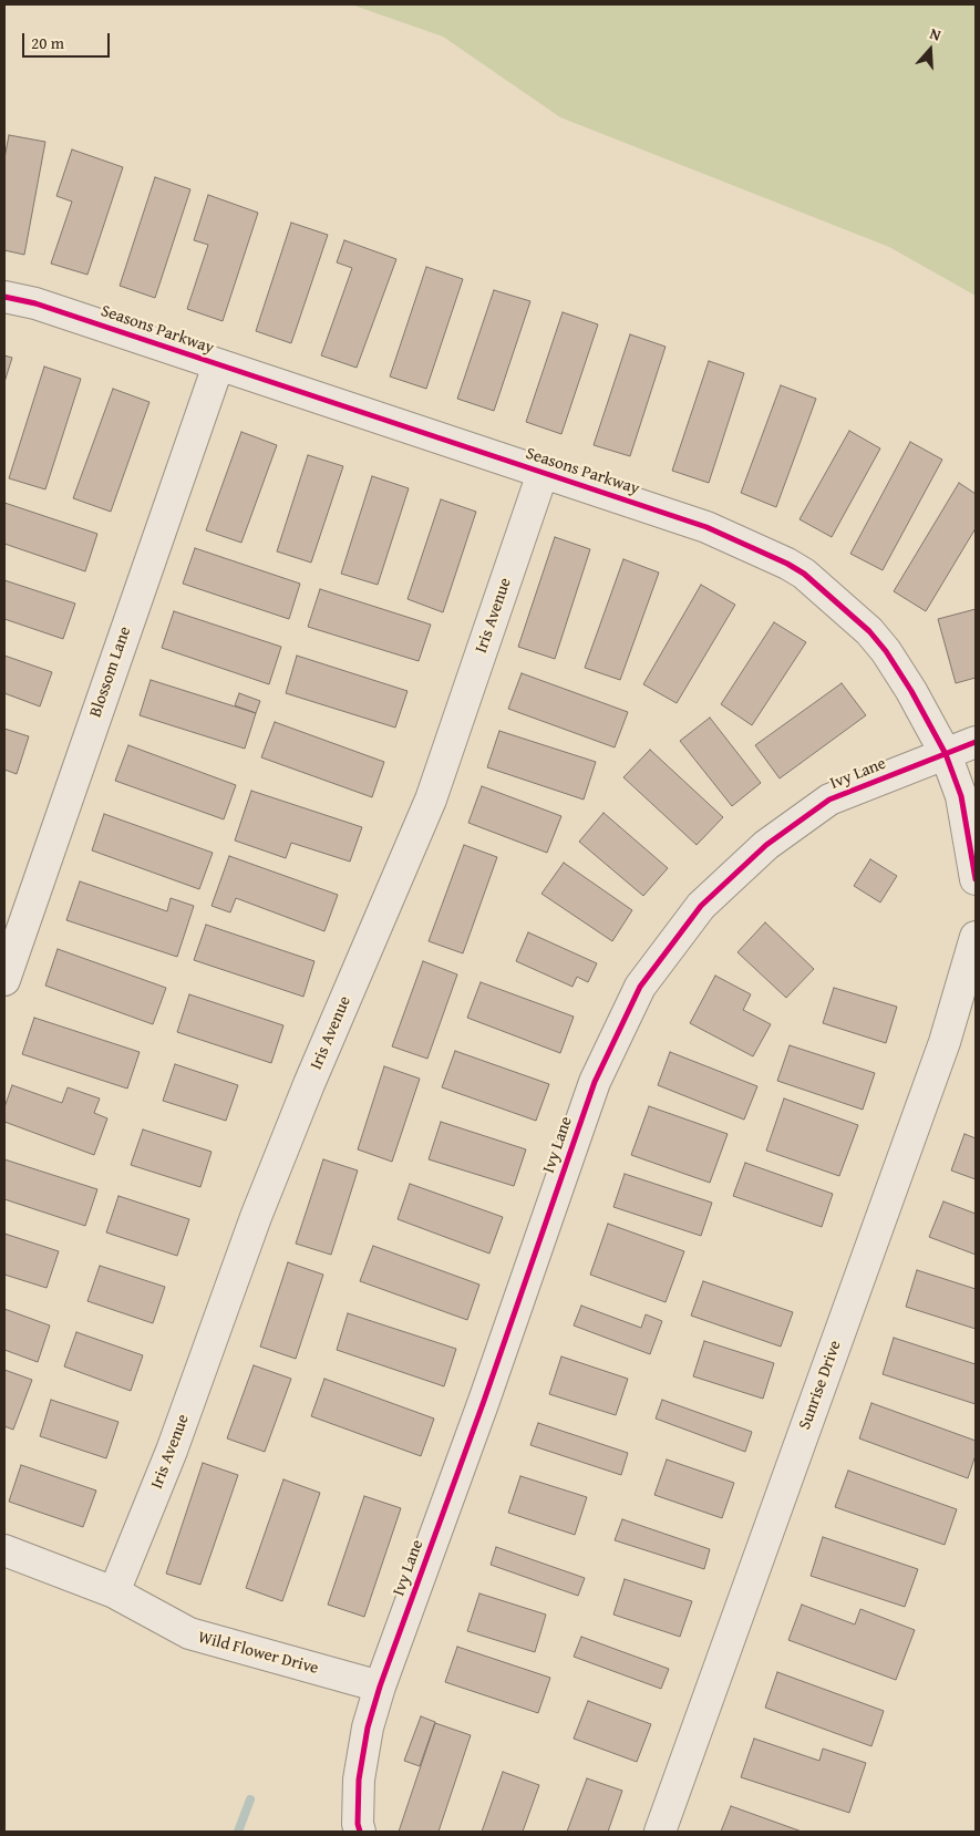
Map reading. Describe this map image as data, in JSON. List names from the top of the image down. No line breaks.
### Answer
{"streets":{"street":["Seasons Parkway","Iris Avenue","Blossom Lane","Ivy Lane","Sunrise Drive","Wild Flower Drive"]},"crossings":[["Seasons Parkway","Iris Avenue"],["Seasons Parkway","Blossom Lane"],["Seasons Parkway","Ivy Lane"],["Iris Avenue","Wild Flower Drive"],["Ivy Lane","Wild Flower Drive"]],"scale_bar":"20 m","north":"top"}
